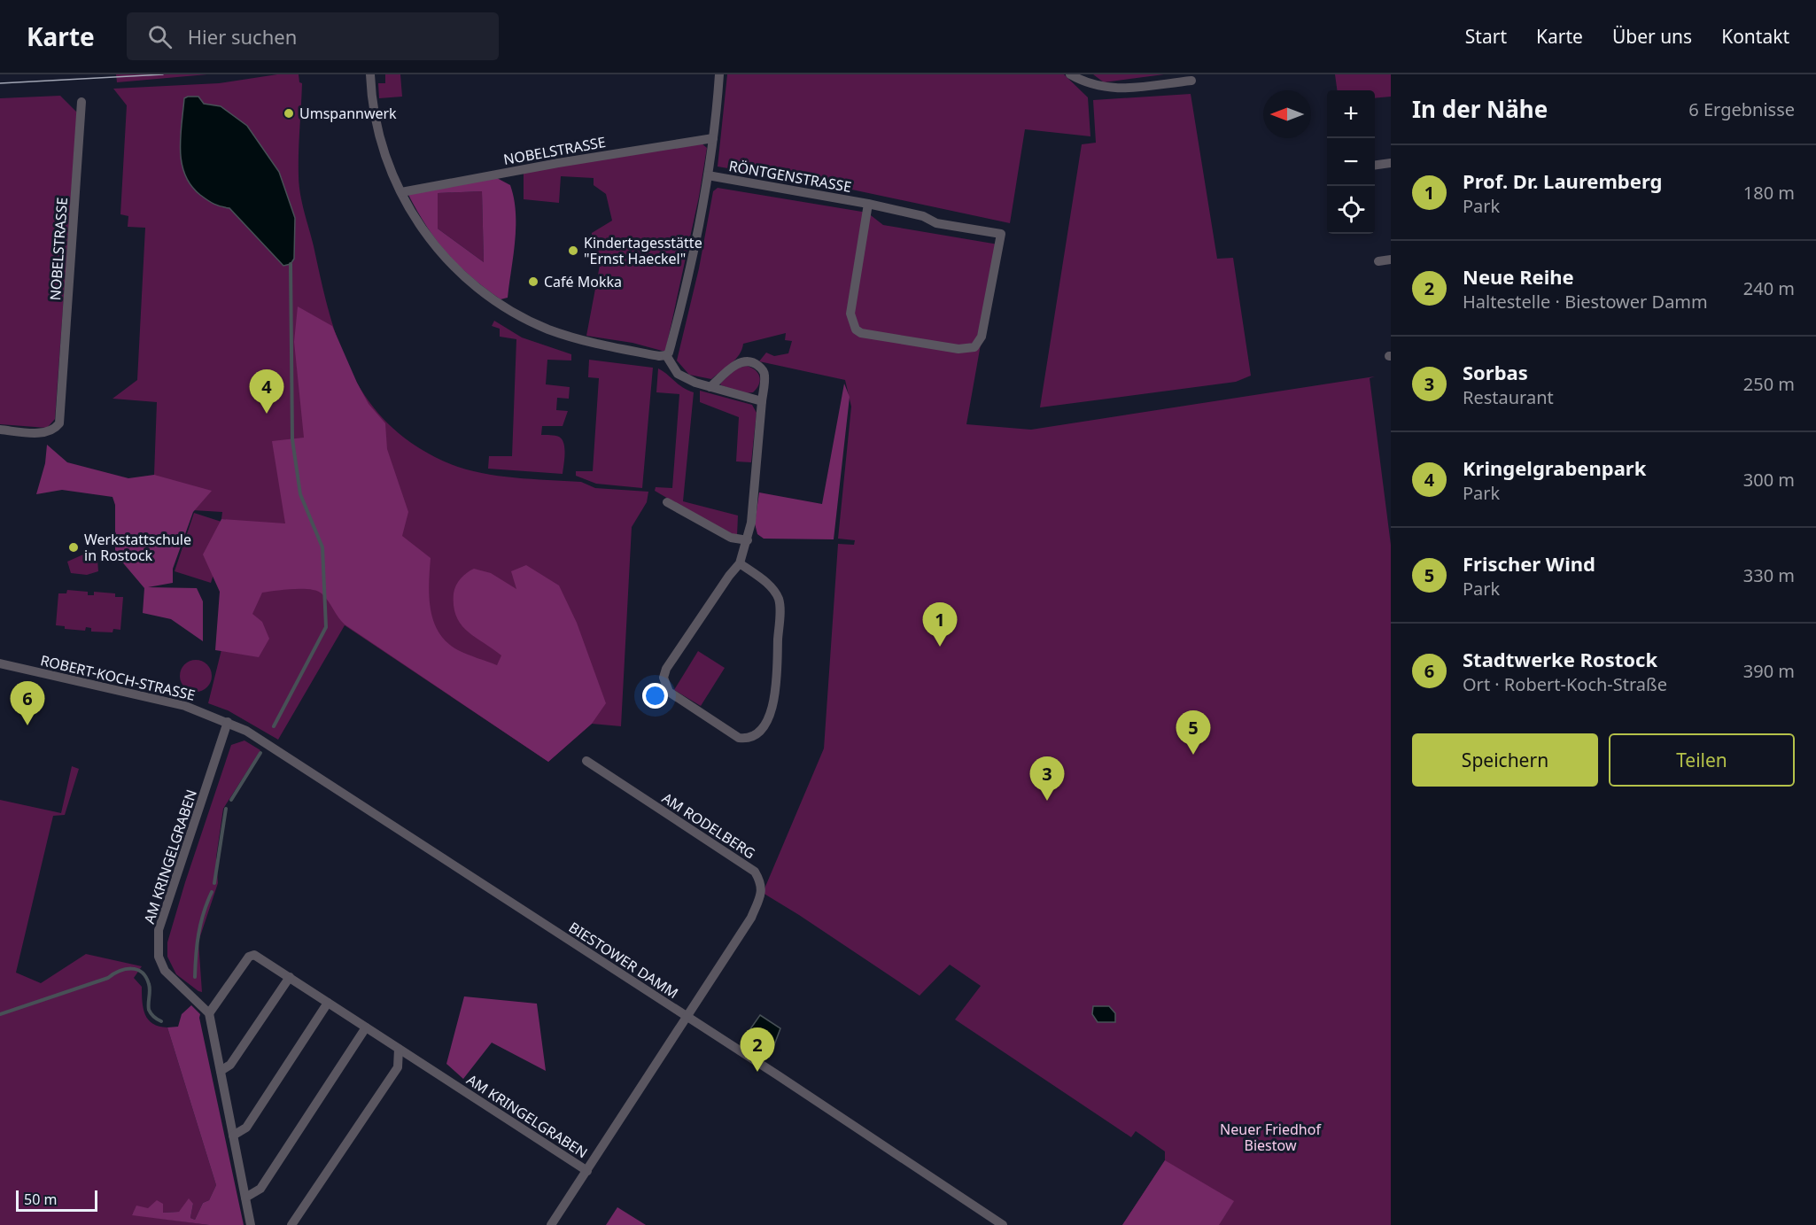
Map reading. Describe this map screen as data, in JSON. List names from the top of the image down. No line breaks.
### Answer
{"streets":{"street":["NOBELSTRASSE","RÖNTGENSTRASSE","ROBERT-KOCH-STRASSE","AM RODELBERG","AM KRINGELGRABEN","BIESTOWER DAMM"]},"crossings":[["ROBERT-KOCH-STRASSE","AM KRINGELGRABEN"],["ROBERT-KOCH-STRASSE","BIESTOWER DAMM"],["AM RODELBERG","AM KRINGELGRABEN"],["AM RODELBERG","BIESTOWER DAMM"],["AM KRINGELGRABEN","BIESTOWER DAMM"]],"parks":["Neuer Friedhof Biestow"],"places":["Umspannwerk","Kindertagesstätte \"Ernst Haeckel\"","Café Mokka","Werkstattschule in Rostock"],"scale_bar":"50 m","north":"left","page":{"header":"Karte","search":"Hier suchen","nav":["Start","Karte","Über uns","Kontakt"],"heading":["In der Nähe","6 Ergebnisse"],"map_buttons":["+","−"],"list":[{"mark":"1","name":"Prof. Dr. Lauremberg","note":"Park","value":"180 m"},{"mark":"2","name":"Neue Reihe","note":"Haltestelle · Biestower Damm","value":"240 m"},{"mark":"3","name":"Sorbas","note":"Restaurant","value":"250 m"},{"mark":"4","name":"Kringelgrabenpark","note":"Park","value":"300 m"},{"mark":"5","name":"Frischer Wind","note":"Park","value":"330 m"},{"mark":"6","name":"Stadtwerke Rostock","note":"Ort · Robert-Koch-Straße","value":"390 m"}],"pins":["4","1","6","5","3","2"],"buttons":["Speichern","Teilen"],"scale":"50 m"}}
